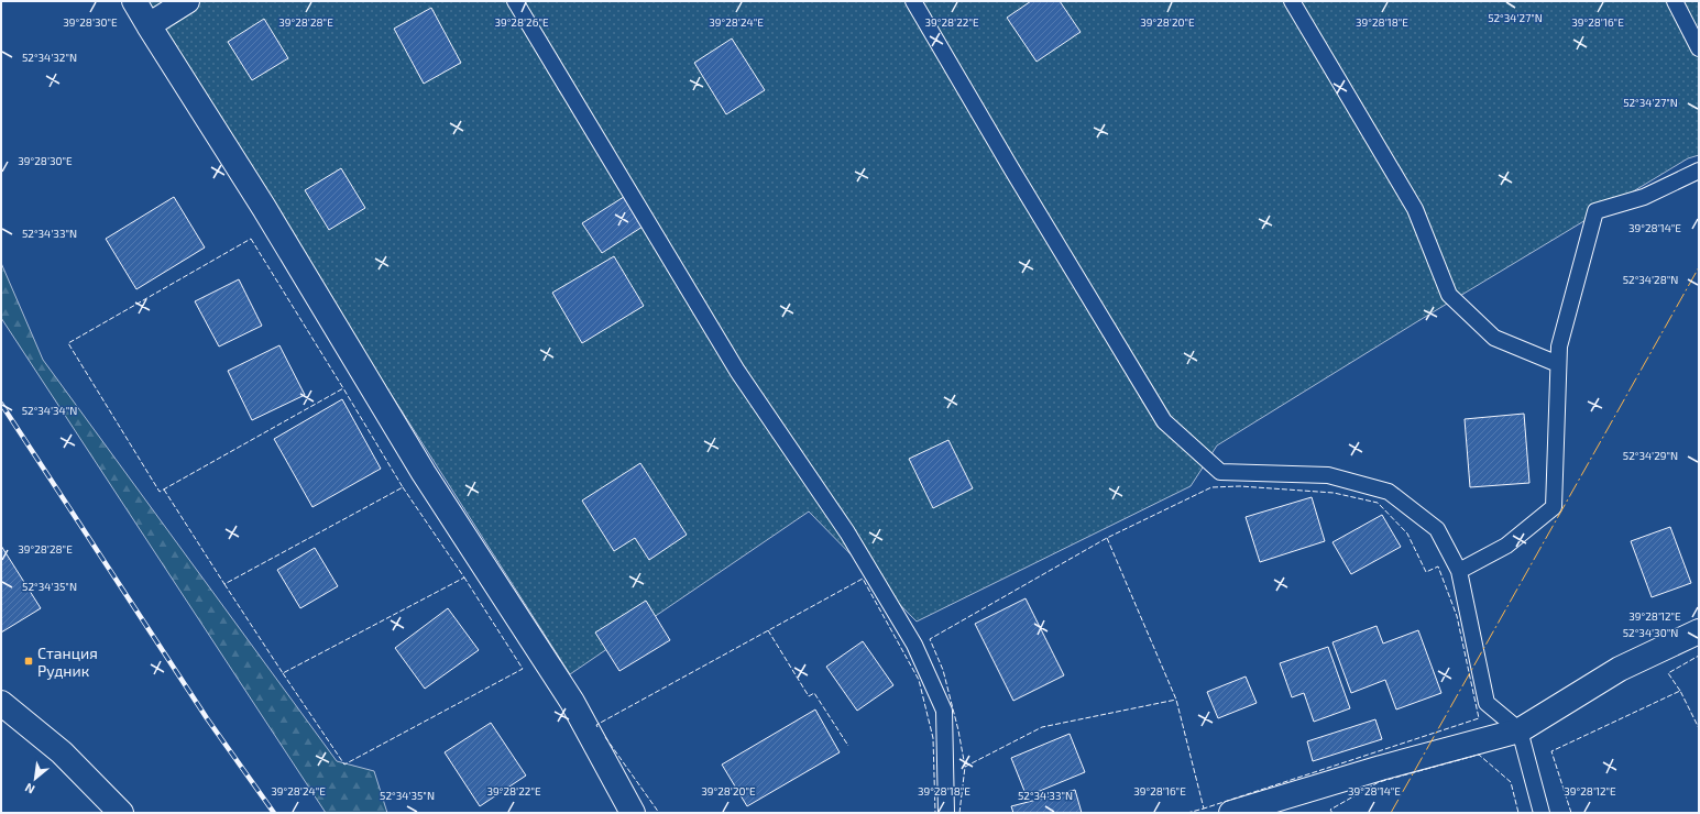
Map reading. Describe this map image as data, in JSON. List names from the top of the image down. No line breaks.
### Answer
{"places":{"transit":["Станция Рудник"]},"north":"bottom left","coordinates":["52°34'27\"N","39°28'30\"E","39°28'28\"E","39°28'26\"E","39°28'24\"E","39°28'22\"E","39°28'20\"E","39°28'18\"E","39°28'16\"E","52°34'32\"N","39°28'14\"E","52°34'33\"N","52°34'28\"N","52°34'34\"N","52°34'29\"N","52°34'35\"N","39°28'12\"E","52°34'30\"N"]}
